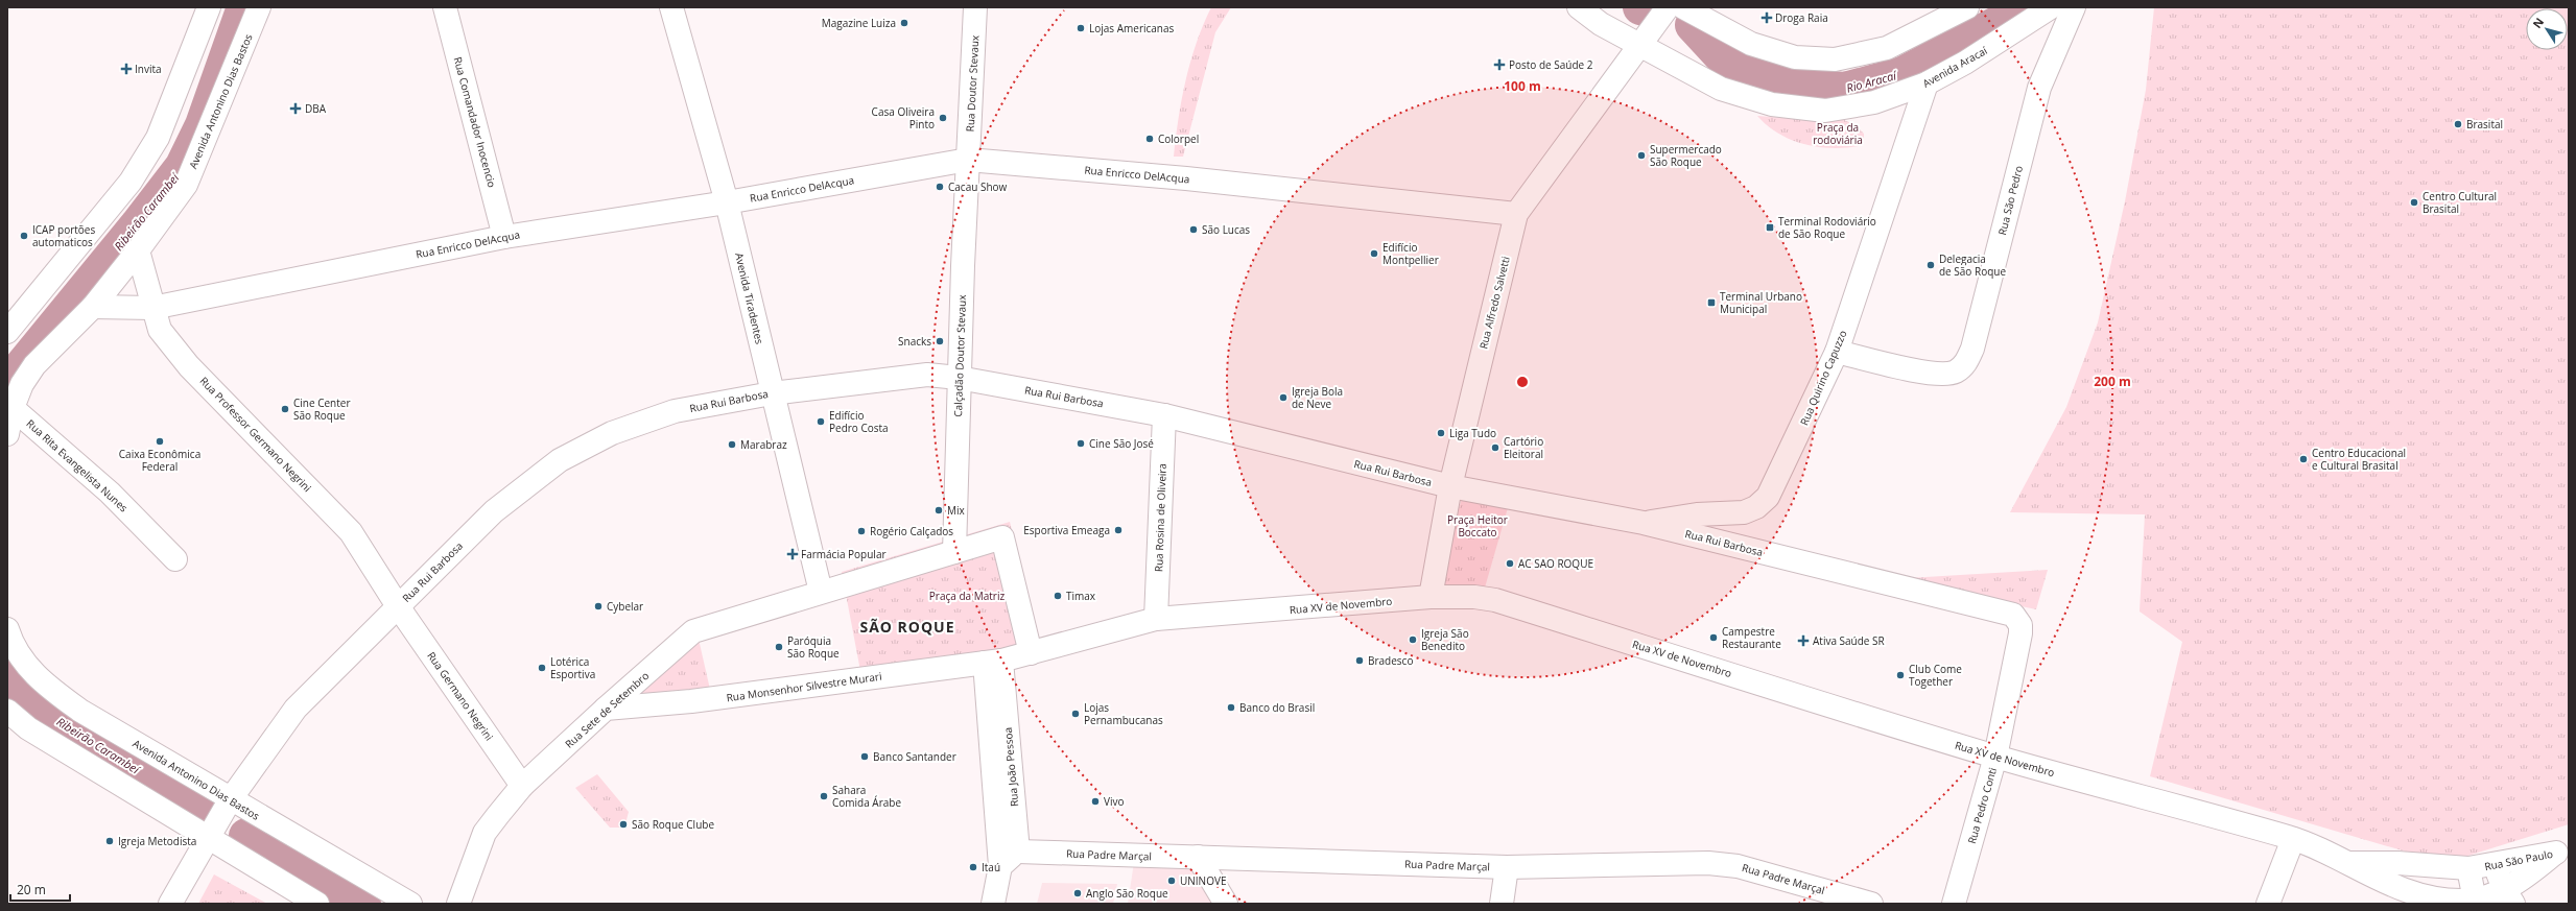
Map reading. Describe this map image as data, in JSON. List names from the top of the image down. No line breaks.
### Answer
{"streets":{"street":["Avenida Aracaí","Rua Doutor Stevaux","Avenida Antonino Dias Bastos","Rua Comandador Inocencio","Rua Enricco DelAcqua","Rua São Pedro","Avenida Tiradentes","Rua Alfredo Salvetti","Calçadão Doutor Stevaux","Rua Quirino Capuzzo","Rua Rui Barbosa","Rua Professor Germano Negrini","Rua Rita Evangelista Nunes","Rua Rosina de Oliveira","Rua XV de Novembro","Rua Monsenhor Silvestre Murari","Rua Germano Negrini","Rua Sete de Setembro","Rua João Pessoa","Rua Pedro Conti","Rua Padre Marçal","Rua São Paulo"]},"crossings":[["Avenida Aracaí","Rua Alfredo Salvetti"],["Avenida Aracaí","Rua Quirino Capuzzo"],["Rua Doutor Stevaux","Rua Enricco DelAcqua"],["Rua Doutor Stevaux","Calçadão Doutor Stevaux"],["Avenida Antonino Dias Bastos","Rua Enricco DelAcqua"],["Avenida Antonino Dias Bastos","Rua Rui Barbosa"],["Avenida Antonino Dias Bastos","Rua Professor Germano Negrini"],["Avenida Antonino Dias Bastos","Rua Rita Evangelista Nunes"],["Rua Comandador Inocencio","Rua Enricco DelAcqua"],["Rua Enricco DelAcqua","Avenida Tiradentes"],["Rua Enricco DelAcqua","Rua Alfredo Salvetti"],["Rua Enricco DelAcqua","Calçadão Doutor Stevaux"],["Rua Enricco DelAcqua","Rua Professor Germano Negrini"],["Rua São Pedro","Rua Quirino Capuzzo"],["Avenida Tiradentes","Rua Rui Barbosa"],["Avenida Tiradentes","Rua Sete de Setembro"],["Rua Alfredo Salvetti","Rua Rui Barbosa"],["Rua Alfredo Salvetti","Rua XV de Novembro"],["Calçadão Doutor Stevaux","Rua Rui Barbosa"],["Rua Quirino Capuzzo","Rua Rui Barbosa"],["Rua Rui Barbosa","Rua Professor Germano Negrini"],["Rua Rui Barbosa","Rua Rosina de Oliveira"],["Rua Rui Barbosa","Rua Germano Negrini"],["Rua Rui Barbosa","Rua Pedro Conti"],["Rua Professor Germano Negrini","Rua Germano Negrini"],["Rua Rosina de Oliveira","Rua XV de Novembro"],["Rua XV de Novembro","Rua Monsenhor Silvestre Murari"],["Rua XV de Novembro","Rua João Pessoa"],["Rua XV de Novembro","Rua Pedro Conti"],["Rua XV de Novembro","Rua São Paulo"],["Rua Monsenhor Silvestre Murari","Rua Sete de Setembro"],["Rua Monsenhor Silvestre Murari","Rua João Pessoa"],["Rua Germano Negrini","Rua Sete de Setembro"],["Rua João Pessoa","Rua Padre Marçal"]],"districts":["SÃO ROQUE"],"water":["Rio Aracaí","Ribeirão Carambeí"],"parks":["Praça da rodoviária","Praça Heitor Boccato","Praça da Matriz"],"places":{"health":["Droga Raia","Posto de Saúde 2","Invita","DBA","Farmácia Popular","Ativa Saúde SR"],"other":["Magazine Luiza","Lojas Americanas","Casa Oliveira Pinto","Brasital","Colorpel","Supermercado São Roque","Cacau Show","Centro Cultural Brasital","São Lucas","ICAP portões automaticos","Edifício Montpellier","Delegacia de São Roque","Snacks","Igreja Bola de Neve","Cine Center São Roque","Edifício Pedro Costa","Liga Tudo","Caixa Econômica Federal","Cine São José","Marabraz","Cartório Eleitoral","Centro Educacional e Cultural Brasital","Mix","Esportiva Emeaga","Rogério Calçados","AC SAO ROQUE","Timax","Cybelar","Campestre Restaurante","Igreja São Benedito","Paróquia São Roque","Bradesco","Lotérica Esportiva","Club Come Together","Banco do Brasil","Lojas Pernambucanas","Banco Santander","Sahara Comida Árabe","Vivo","São Roque Clube","Igreja Metodista","Itaú","UNINOVE","Anglo São Roque"],"transit":["Terminal Rodoviário de São Roque","Terminal Urbano Municipal"]},"scale_bar":"20 m","north":"top left","rings":["100 m","200 m"]}
